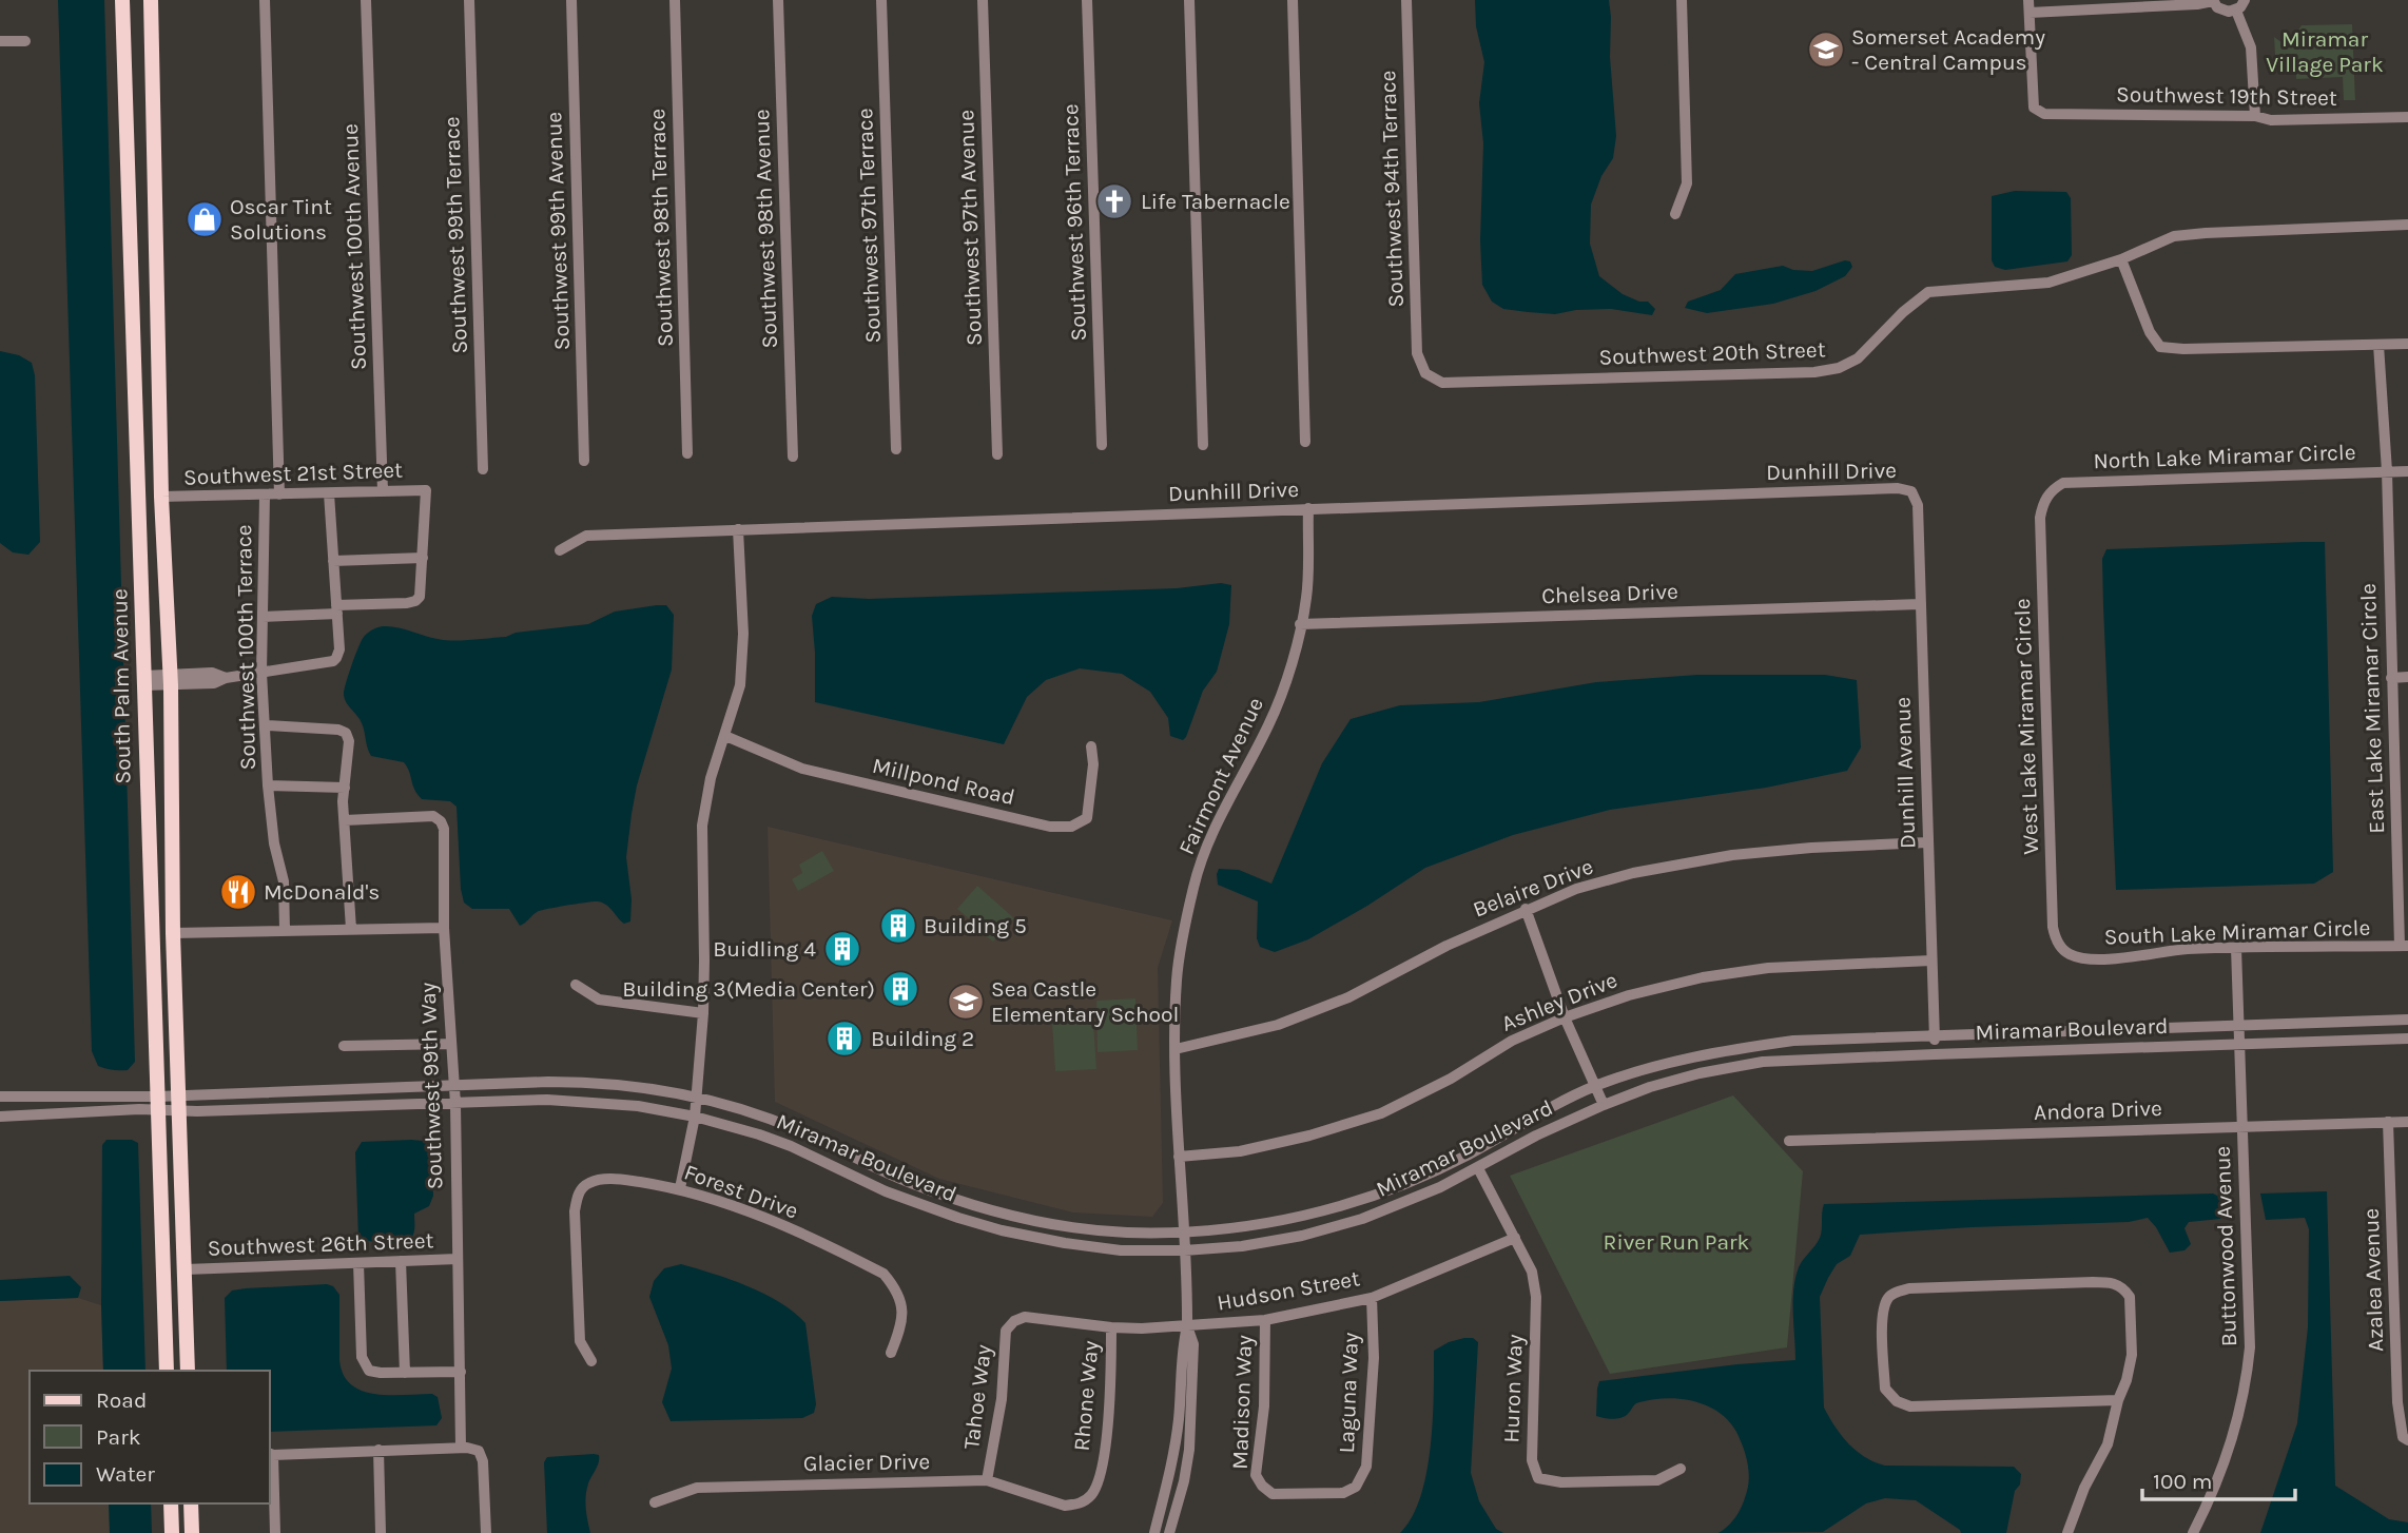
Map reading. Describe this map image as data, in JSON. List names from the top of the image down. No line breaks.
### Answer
{"streets":{"main road":["South Palm Avenue"],"street":["Southwest 19th Street","Southwest 94th Terrace","Southwest 96th Terrace","Southwest 97th Terrace","Southwest 98th Terrace","Southwest 97th Avenue","Southwest 98th Avenue","Southwest 99th Avenue","Southwest 99th Terrace","Southwest 100th Avenue","Southwest 20th Street","North Lake Miramar Circle","Dunhill Drive","Southwest 21st Street","Chelsea Drive","Southwest 100th Terrace","East Lake Miramar Circle","West Lake Miramar Circle","Dunhill Avenue","Fairmont Avenue","Millpond Road","Belaire Drive","South Lake Miramar Circle","Ashley Drive","Miramar Boulevard","Southwest 99th Way","Andora Drive","Forest Drive","Southwest 26th Street","Buttonwood Avenue","Azalea Avenue","Hudson Street","Huron Way","Laguna Way","Rhone Way","Tahoe Way","Madison Way","Glacier Drive"]},"crossings":[["Southwest 94th Terrace","Southwest 20th Street"],["Southwest 100th Avenue","Southwest 21st Street"],["North Lake Miramar Circle","East Lake Miramar Circle"],["North Lake Miramar Circle","West Lake Miramar Circle"],["Dunhill Drive","Dunhill Avenue"],["Dunhill Drive","Fairmont Avenue"],["Southwest 21st Street","Southwest 100th Terrace"],["Southwest 21st Street","South Palm Avenue"],["Chelsea Drive","Dunhill Avenue"],["Chelsea Drive","Fairmont Avenue"],["South Palm Avenue","Miramar Boulevard"],["South Palm Avenue","Southwest 26th Street"],["East Lake Miramar Circle","South Lake Miramar Circle"],["West Lake Miramar Circle","South Lake Miramar Circle"],["Dunhill Avenue","Belaire Drive"],["Dunhill Avenue","Ashley Drive"],["Dunhill Avenue","Miramar Boulevard"],["Fairmont Avenue","Belaire Drive"],["Fairmont Avenue","Ashley Drive"],["Fairmont Avenue","Miramar Boulevard"],["Fairmont Avenue","Hudson Street"],["South Lake Miramar Circle","Buttonwood Avenue"],["Miramar Boulevard","Southwest 99th Way"],["Miramar Boulevard","Buttonwood Avenue"],["Miramar Boulevard","Huron Way"],["Southwest 99th Way","Southwest 26th Street"],["Andora Drive","Buttonwood Avenue"],["Andora Drive","Azalea Avenue"],["Hudson Street","Huron Way"],["Hudson Street","Laguna Way"],["Hudson Street","Rhone Way"],["Hudson Street","Tahoe Way"],["Hudson Street","Madison Way"],["Laguna Way","Madison Way"],["Rhone Way","Glacier Drive"],["Tahoe Way","Glacier Drive"]],"parks":["Miramar Village Park","River Run Park"],"places":{"school or university":["Somerset Academy - Central Campus","Sea Castle Elementary School"],"church":["Life Tabernacle"],"shop":["Oscar Tint Solutions"],"restaurant":["McDonald's"],"building":["Building 5","Buidling 4","Building 3(Media Center)","Building 2"]},"legend":["Road","Park","Water"],"scale_bar":"100 m"}
